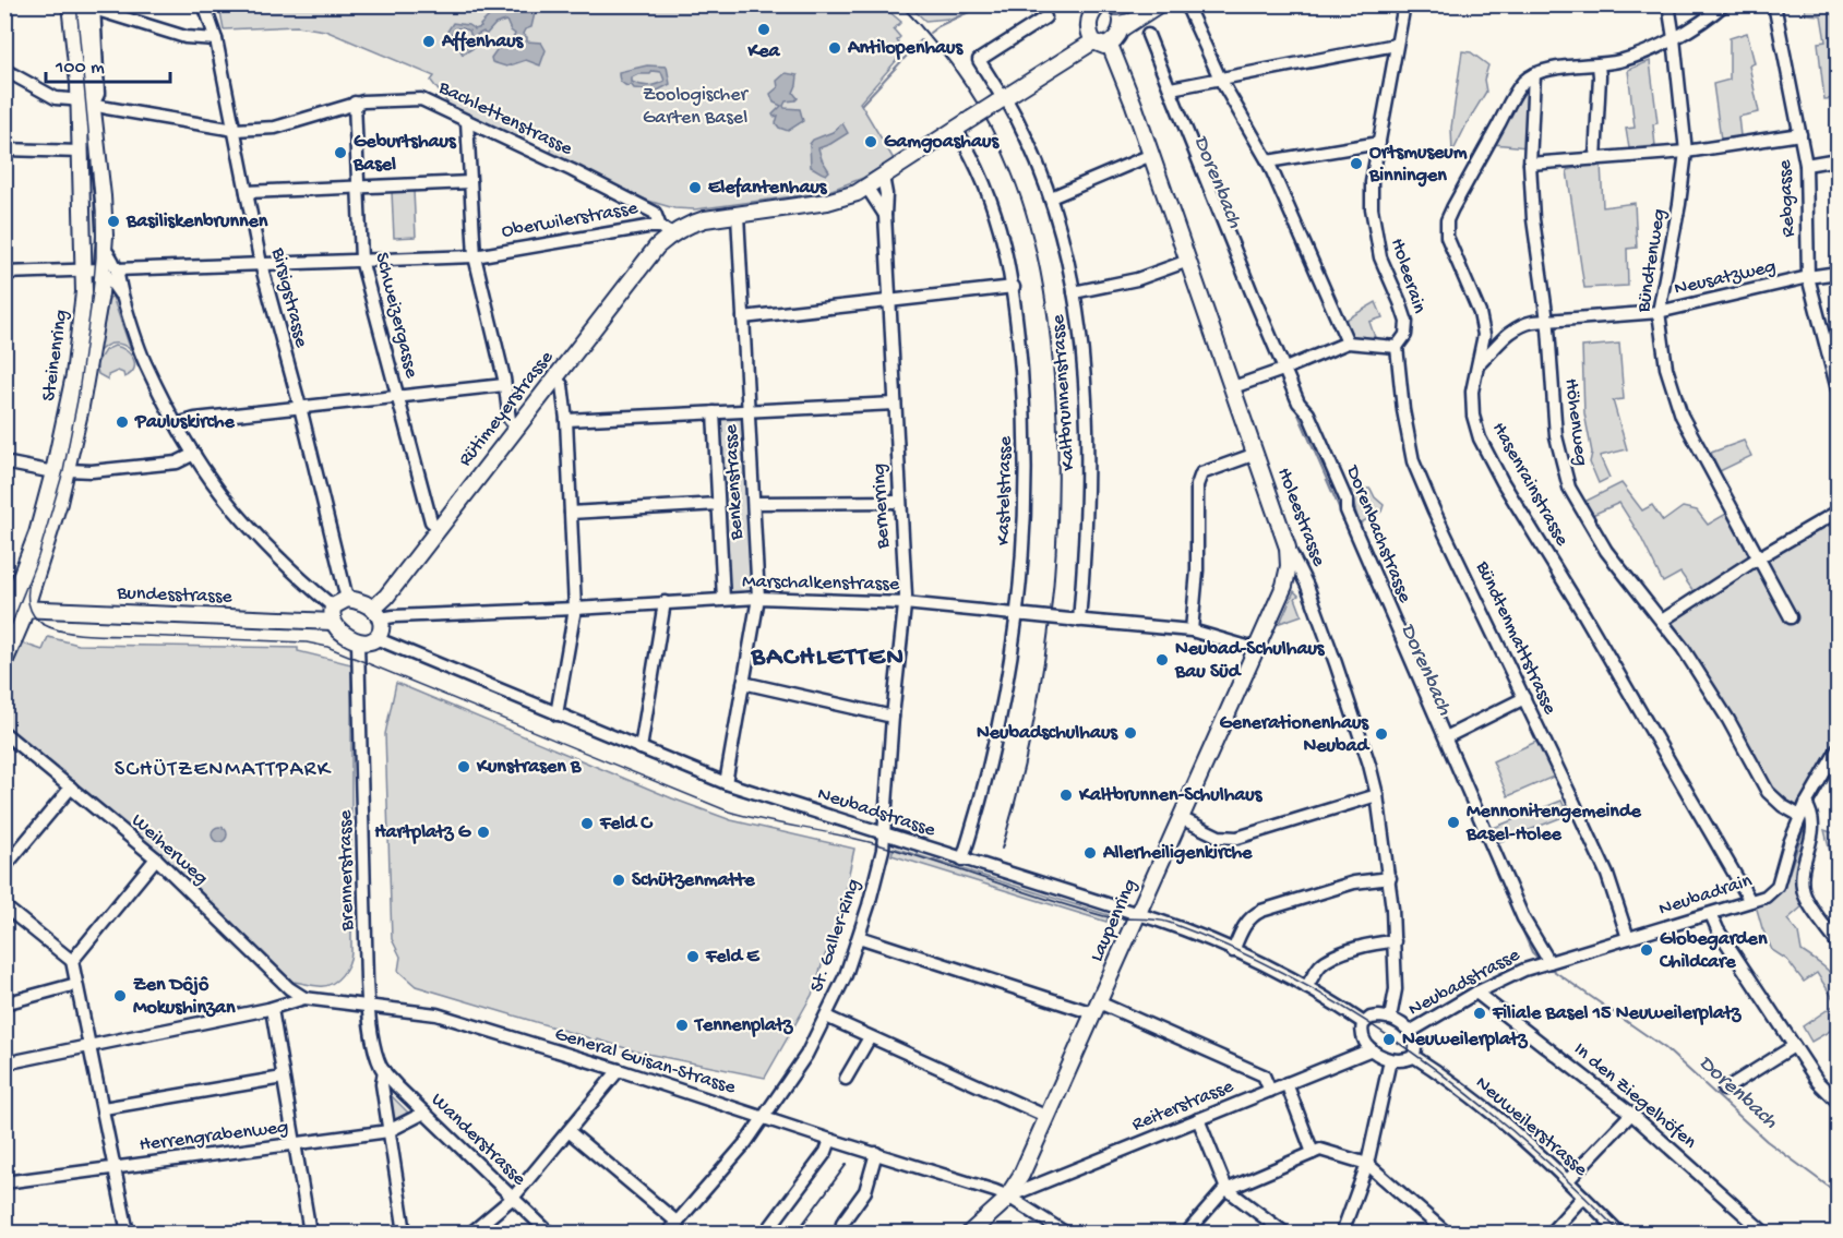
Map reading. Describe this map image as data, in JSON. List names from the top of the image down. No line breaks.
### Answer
{"streets":{"main road":["Oberwilerstrasse","Steinenring","Rütimeyerstrasse","Holeestrasse","Bundesstrasse","Laupenring"],"street":["Bachlettenstrasse","Rebgasse","Bündtenweg","Holeerain","Neusatzweg","Birsigstrasse","Schweizergasse","Kaltbrunnenstrasse","Höhenweg","Benkenstrasse","Hasenrainstrasse","Kastelstrasse","Bernerring","Dorenbachstrasse","Marschalkenstrasse","Bündtenmattstrasse","Neubadstrasse","Weiherweg","Brennerstrasse","Neubadrain","St. Galler-Ring","General Guisan-Strasse","In den Ziegelhöfen","Reiterstrasse","Neuweilerstrasse","Herrengrabenweg","Wanderstrasse"]},"crossings":[["Bachlettenstrasse","Oberwilerstrasse"],["Bachlettenstrasse","Birsigstrasse"],["Bachlettenstrasse","Schweizergasse"],["Bachlettenstrasse","Steinenring"],["Bachlettenstrasse","Rütimeyerstrasse"],["Rebgasse","Neusatzweg"],["Oberwilerstrasse","Birsigstrasse"],["Oberwilerstrasse","Schweizergasse"],["Oberwilerstrasse","Steinenring"],["Oberwilerstrasse","Kaltbrunnenstrasse"],["Oberwilerstrasse","Rütimeyerstrasse"],["Oberwilerstrasse","Benkenstrasse"],["Oberwilerstrasse","Kastelstrasse"],["Oberwilerstrasse","Bernerring"],["Bündtenweg","Neusatzweg"],["Holeerain","Bündtenmattstrasse"],["Neusatzweg","Höhenweg"],["Neusatzweg","Hasenrainstrasse"],["Birsigstrasse","Rütimeyerstrasse"],["Birsigstrasse","Marschalkenstrasse"],["Birsigstrasse","Bundesstrasse"],["Birsigstrasse","Neubadstrasse"],["Birsigstrasse","Brennerstrasse"],["Schweizergasse","Rütimeyerstrasse"],["Steinenring","Bundesstrasse"],["Kaltbrunnenstrasse","Marschalkenstrasse"],["Rütimeyerstrasse","Marschalkenstrasse"],["Rütimeyerstrasse","Bundesstrasse"],["Rütimeyerstrasse","Neubadstrasse"],["Rütimeyerstrasse","Brennerstrasse"],["Höhenweg","Hasenrainstrasse"],["Höhenweg","Neubadrain"],["Benkenstrasse","Marschalkenstrasse"],["Benkenstrasse","Neubadstrasse"],["Hasenrainstrasse","Neubadrain"],["Kastelstrasse","Marschalkenstrasse"],["Kastelstrasse","Neubadstrasse"],["Bernerring","Marschalkenstrasse"],["Bernerring","Neubadstrasse"],["Bernerring","St. Galler-Ring"],["Holeestrasse","Neubadstrasse"],["Holeestrasse","Laupenring"],["Holeestrasse","Reiterstrasse"],["Holeestrasse","Neuweilerstrasse"],["Dorenbachstrasse","Neubadrain"],["Marschalkenstrasse","Bundesstrasse"],["Marschalkenstrasse","Neubadstrasse"],["Marschalkenstrasse","Brennerstrasse"],["Marschalkenstrasse","Laupenring"],["Bundesstrasse","Neubadstrasse"],["Bundesstrasse","Brennerstrasse"],["Bündtenmattstrasse","Neubadrain"],["Neubadstrasse","Brennerstrasse"],["Neubadstrasse","Neubadrain"],["Neubadstrasse","Laupenring"],["Neubadstrasse","St. Galler-Ring"],["Neubadstrasse","In den Ziegelhöfen"],["Neubadstrasse","Reiterstrasse"],["Neubadstrasse","Neuweilerstrasse"],["Weiherweg","General Guisan-Strasse"],["Brennerstrasse","General Guisan-Strasse"],["Brennerstrasse","Wanderstrasse"],["Laupenring","General Guisan-Strasse"],["Laupenring","Reiterstrasse"],["St. Galler-Ring","General Guisan-Strasse"],["General Guisan-Strasse","Reiterstrasse"],["Reiterstrasse","Neuweilerstrasse"],["Herrengrabenweg","Wanderstrasse"]],"districts":["BACHLETTEN","SCHÜTZENMATTPARK"],"water":["Dorenbach"],"parks":["Zoologischer Garten Basel"],"places":["Kea","Affenhaus","Antilopenhaus","Gamgoashaus","Geburtshaus Basel","Ortsmuseum Binningen","Elefantenhaus","Basiliskenbrunnen","Pauluskirche","Neubad-Schulhaus Bau Süd","Neubadschulhaus","Generationenhaus Neubad","Kunstrasen B","Kaltbrunnen-Schulhaus","Mennonitengemeinde Basel-Holee","Feld C","Hartplatz G","Allerheiligenkirche","Schützenmatte","Globegarden Childcare","Feld E","Zen Dôjô Mokushinzan","Filiale Basel 15 Neuweilerplatz","Tennenplatz","Neuweilerplatz"],"scale_bar":"100 m"}
